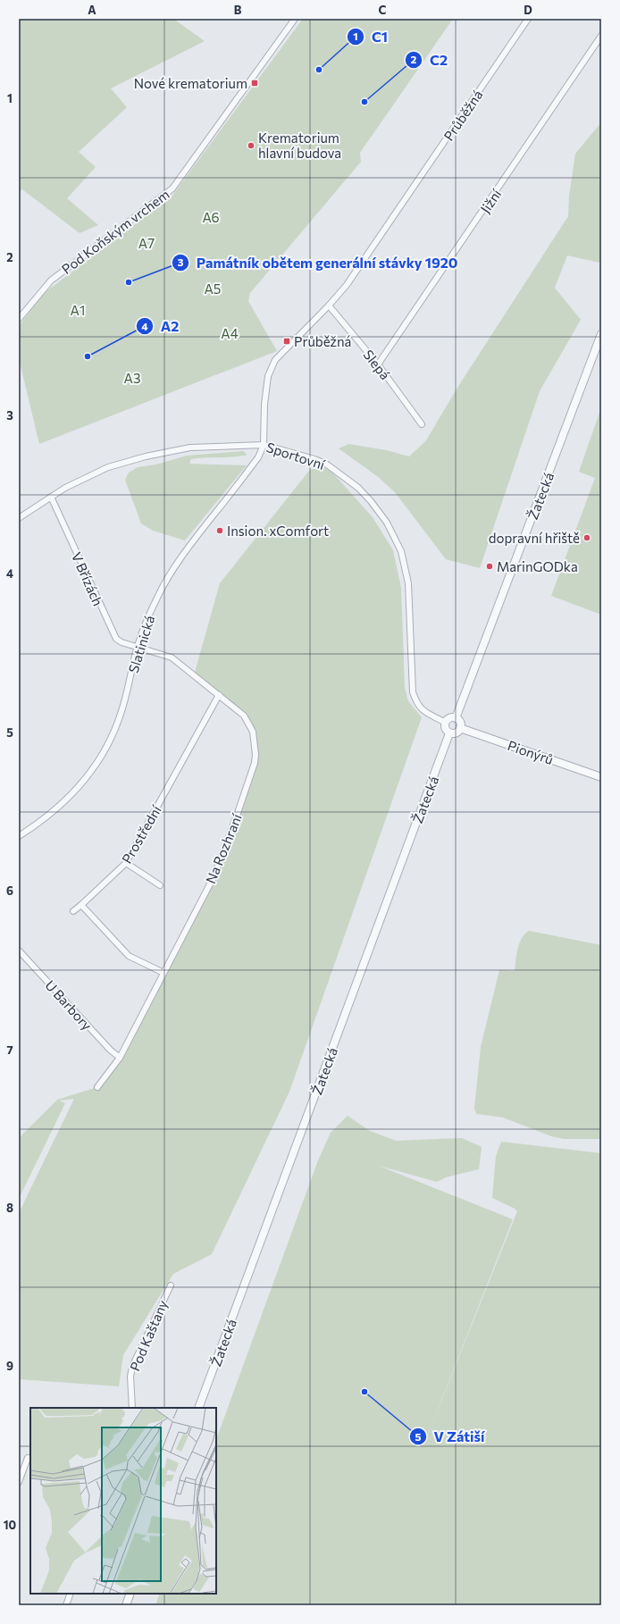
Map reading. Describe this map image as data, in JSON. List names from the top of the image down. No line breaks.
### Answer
{"streets":{"street":["Průběžná","Jižní","Pod Koňským vrchem","Slepá","Sportovní","Žatecká","V Břízách","Slatinická","Pionýrů","Prostřední","Na Rozhraní","U Barbory","Pod Kaštany"]},"crossings":[["Průběžná","Slepá"],["Průběžná","Sportovní"],["Průběžná","Slatinická"],["Jižní","Slepá"],["Sportovní","Žatecká"],["Sportovní","V Břízách"],["Sportovní","Slatinická"],["Sportovní","Pionýrů"],["Žatecká","Pionýrů"],["V Břízách","Slatinická"],["V Břízách","Na Rozhraní"],["Slatinická","Na Rozhraní"],["Prostřední","Na Rozhraní"],["Na Rozhraní","U Barbory"]],"parks":["A6","A7","A5","A1","A4","A3"],"places":{"other":["C1","C2","Krematorium hlavní budova","Památník obětem generální stávky 1920","A2","Insion. xComfort","dopravní hřiště","MarinGODka","V Zátiší"],"transit":["Nové krematorium","Průběžná"]},"grid":{"columns":["A","B","C","D"],"rows":["1","2","3","4","5","6","7","8","9","10"]}}
